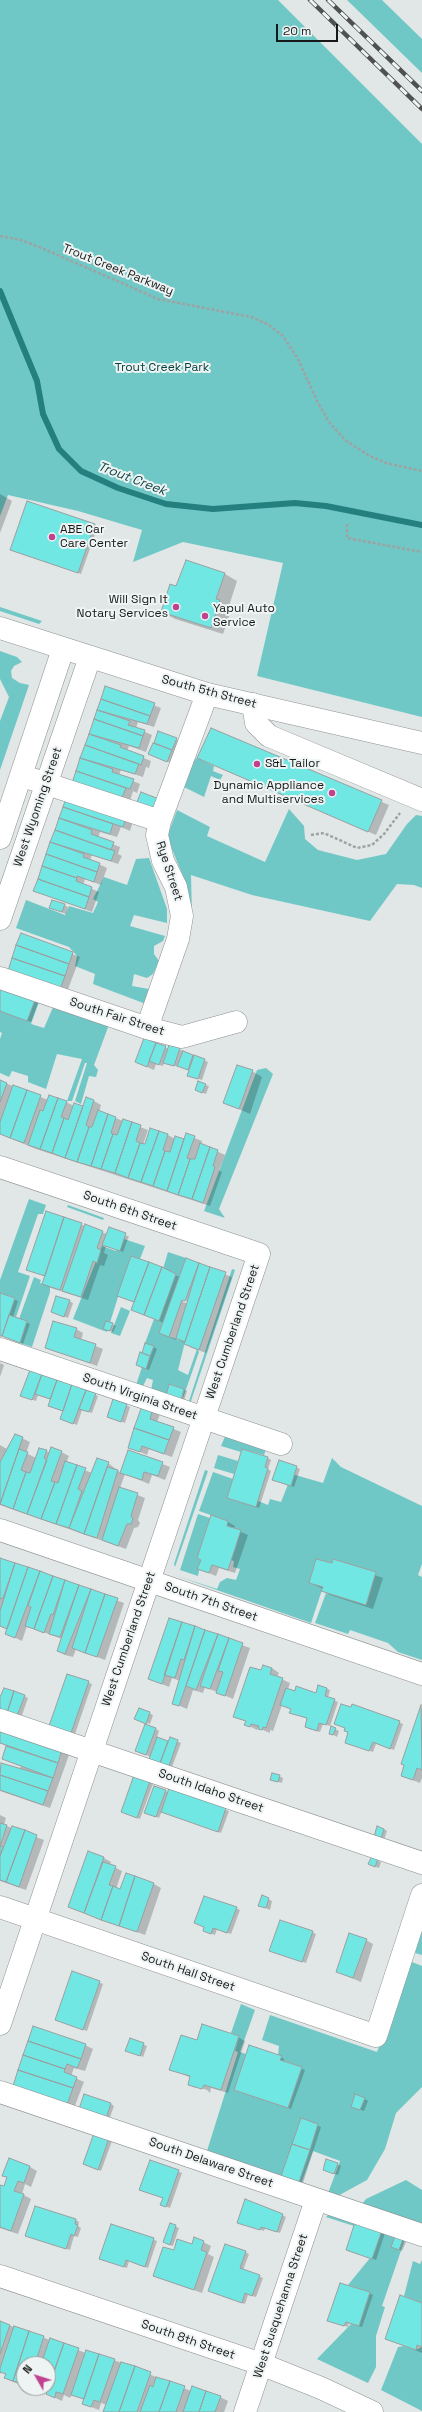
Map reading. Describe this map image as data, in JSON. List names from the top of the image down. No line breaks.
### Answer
{"streets":{"street":["South 5th Street","West Wyoming Street","Rye Street","South Fair Street","South 6th Street","West Cumberland Street","South Virginia Street","South 7th Street","South Idaho Street","South Hall Street","South Delaware Street","West Susquehanna Street","South 8th Street"],"path":["Trout Creek Parkway"]},"crossings":[["South 5th Street","West Wyoming Street"],["South 5th Street","Rye Street"],["Rye Street","South Fair Street"],["South 6th Street","West Cumberland Street"],["West Cumberland Street","South Virginia Street"],["West Cumberland Street","South 7th Street"],["West Cumberland Street","South Idaho Street"],["West Cumberland Street","South Hall Street"],["South Delaware Street","West Susquehanna Street"],["West Susquehanna Street","South 8th Street"]],"water":["Trout Creek"],"parks":["Trout Creek Park"],"places":["ABE Car Care Center","Will Sign It Notary Services","Yapul Auto Service","S&L Tailor","Dynamic Appliance and Multiservices"],"scale_bar":"20 m","north":"top left"}
